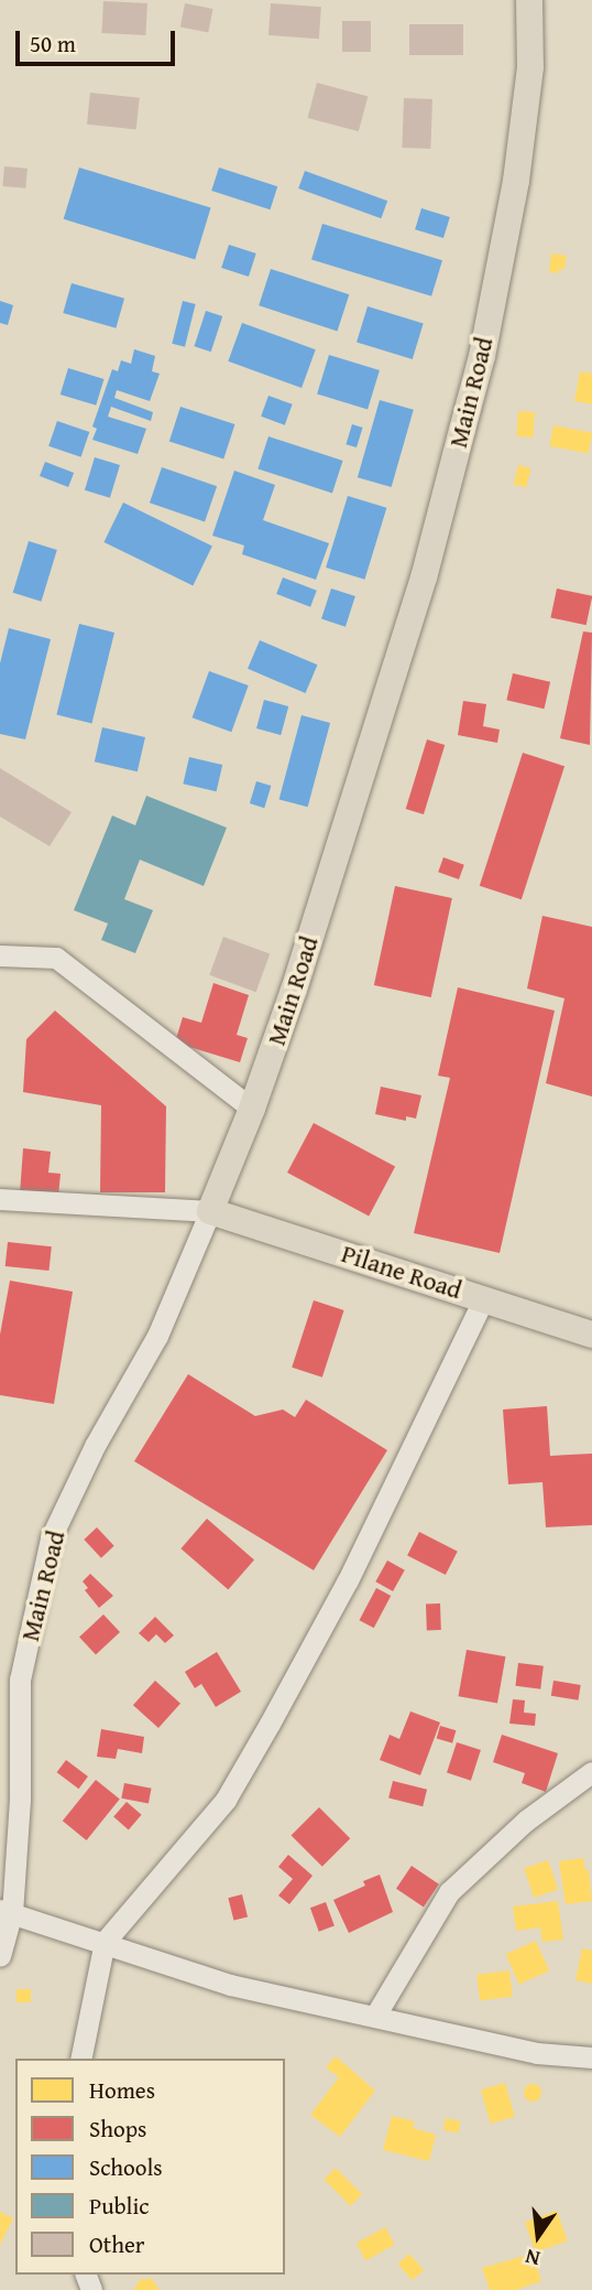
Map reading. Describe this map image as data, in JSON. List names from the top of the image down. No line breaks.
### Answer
{"streets":{"main road":["Main Road","Pilane Road"]},"crossings":[["Main Road","Pilane Road"]],"legend":["Homes","Shops","Schools","Public","Other"],"scale_bar":"50 m","north":"bottom"}
